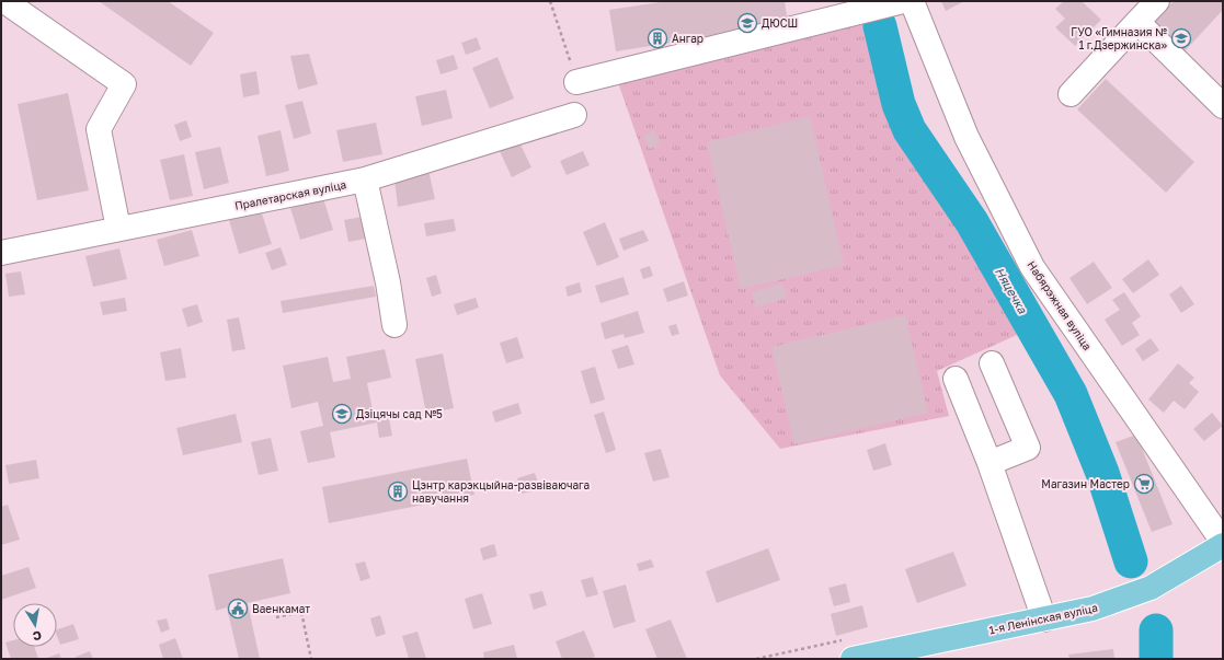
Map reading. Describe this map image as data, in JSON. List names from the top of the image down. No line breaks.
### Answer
{"streets":{"main road":["1-я Ленінская вуліца"],"street":["Пралетарская вуліца","Набярэжная вуліца"]},"water":["Няцечка"],"places":{"school or university":["ДЮСШ","ГУО «Гимназия № 1 г.Дзержинска»","Дзіцячы сад №5"],"building":["Ангар","Цэнтр карэкцыйна-развіваючага навучання"],"supermarket":["Магазин Мастер"],"public building":["Ваенкамат"]},"north":"bottom"}
